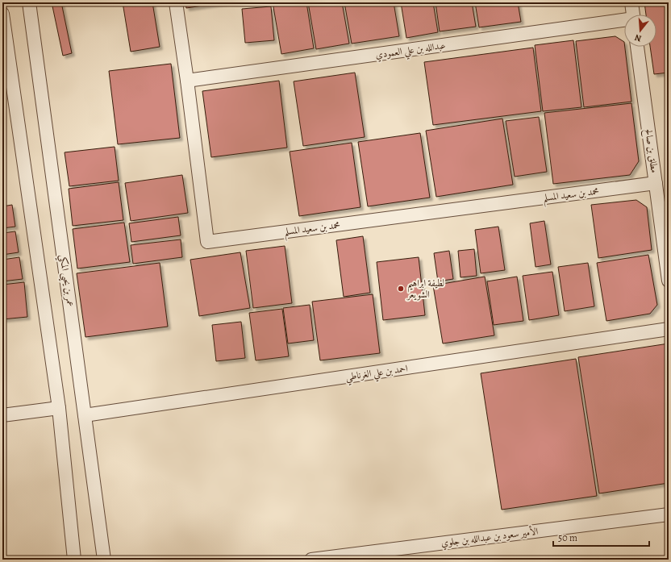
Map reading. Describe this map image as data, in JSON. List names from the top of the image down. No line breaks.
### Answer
{"streets":{"street":["عبدالله بن علي العمودي","مطلق بن صالح","محمد بن سعيد المسلم","عمر بن يحيى المكي","احمد بن علي الغرناطي","الأمير سعود بن عبدالله بن جلوي"]},"crossings":[["عبدالله بن علي العمودي","محمد بن سعيد المسلم"],["مطلق بن صالح","محمد بن سعيد المسلم"],["عمر بن يحيى المكي","احمد بن علي الغرناطي"]],"places":["لطيفة ابراهيم الشويعر"],"scale_bar":"50 m","north":"bottom"}
